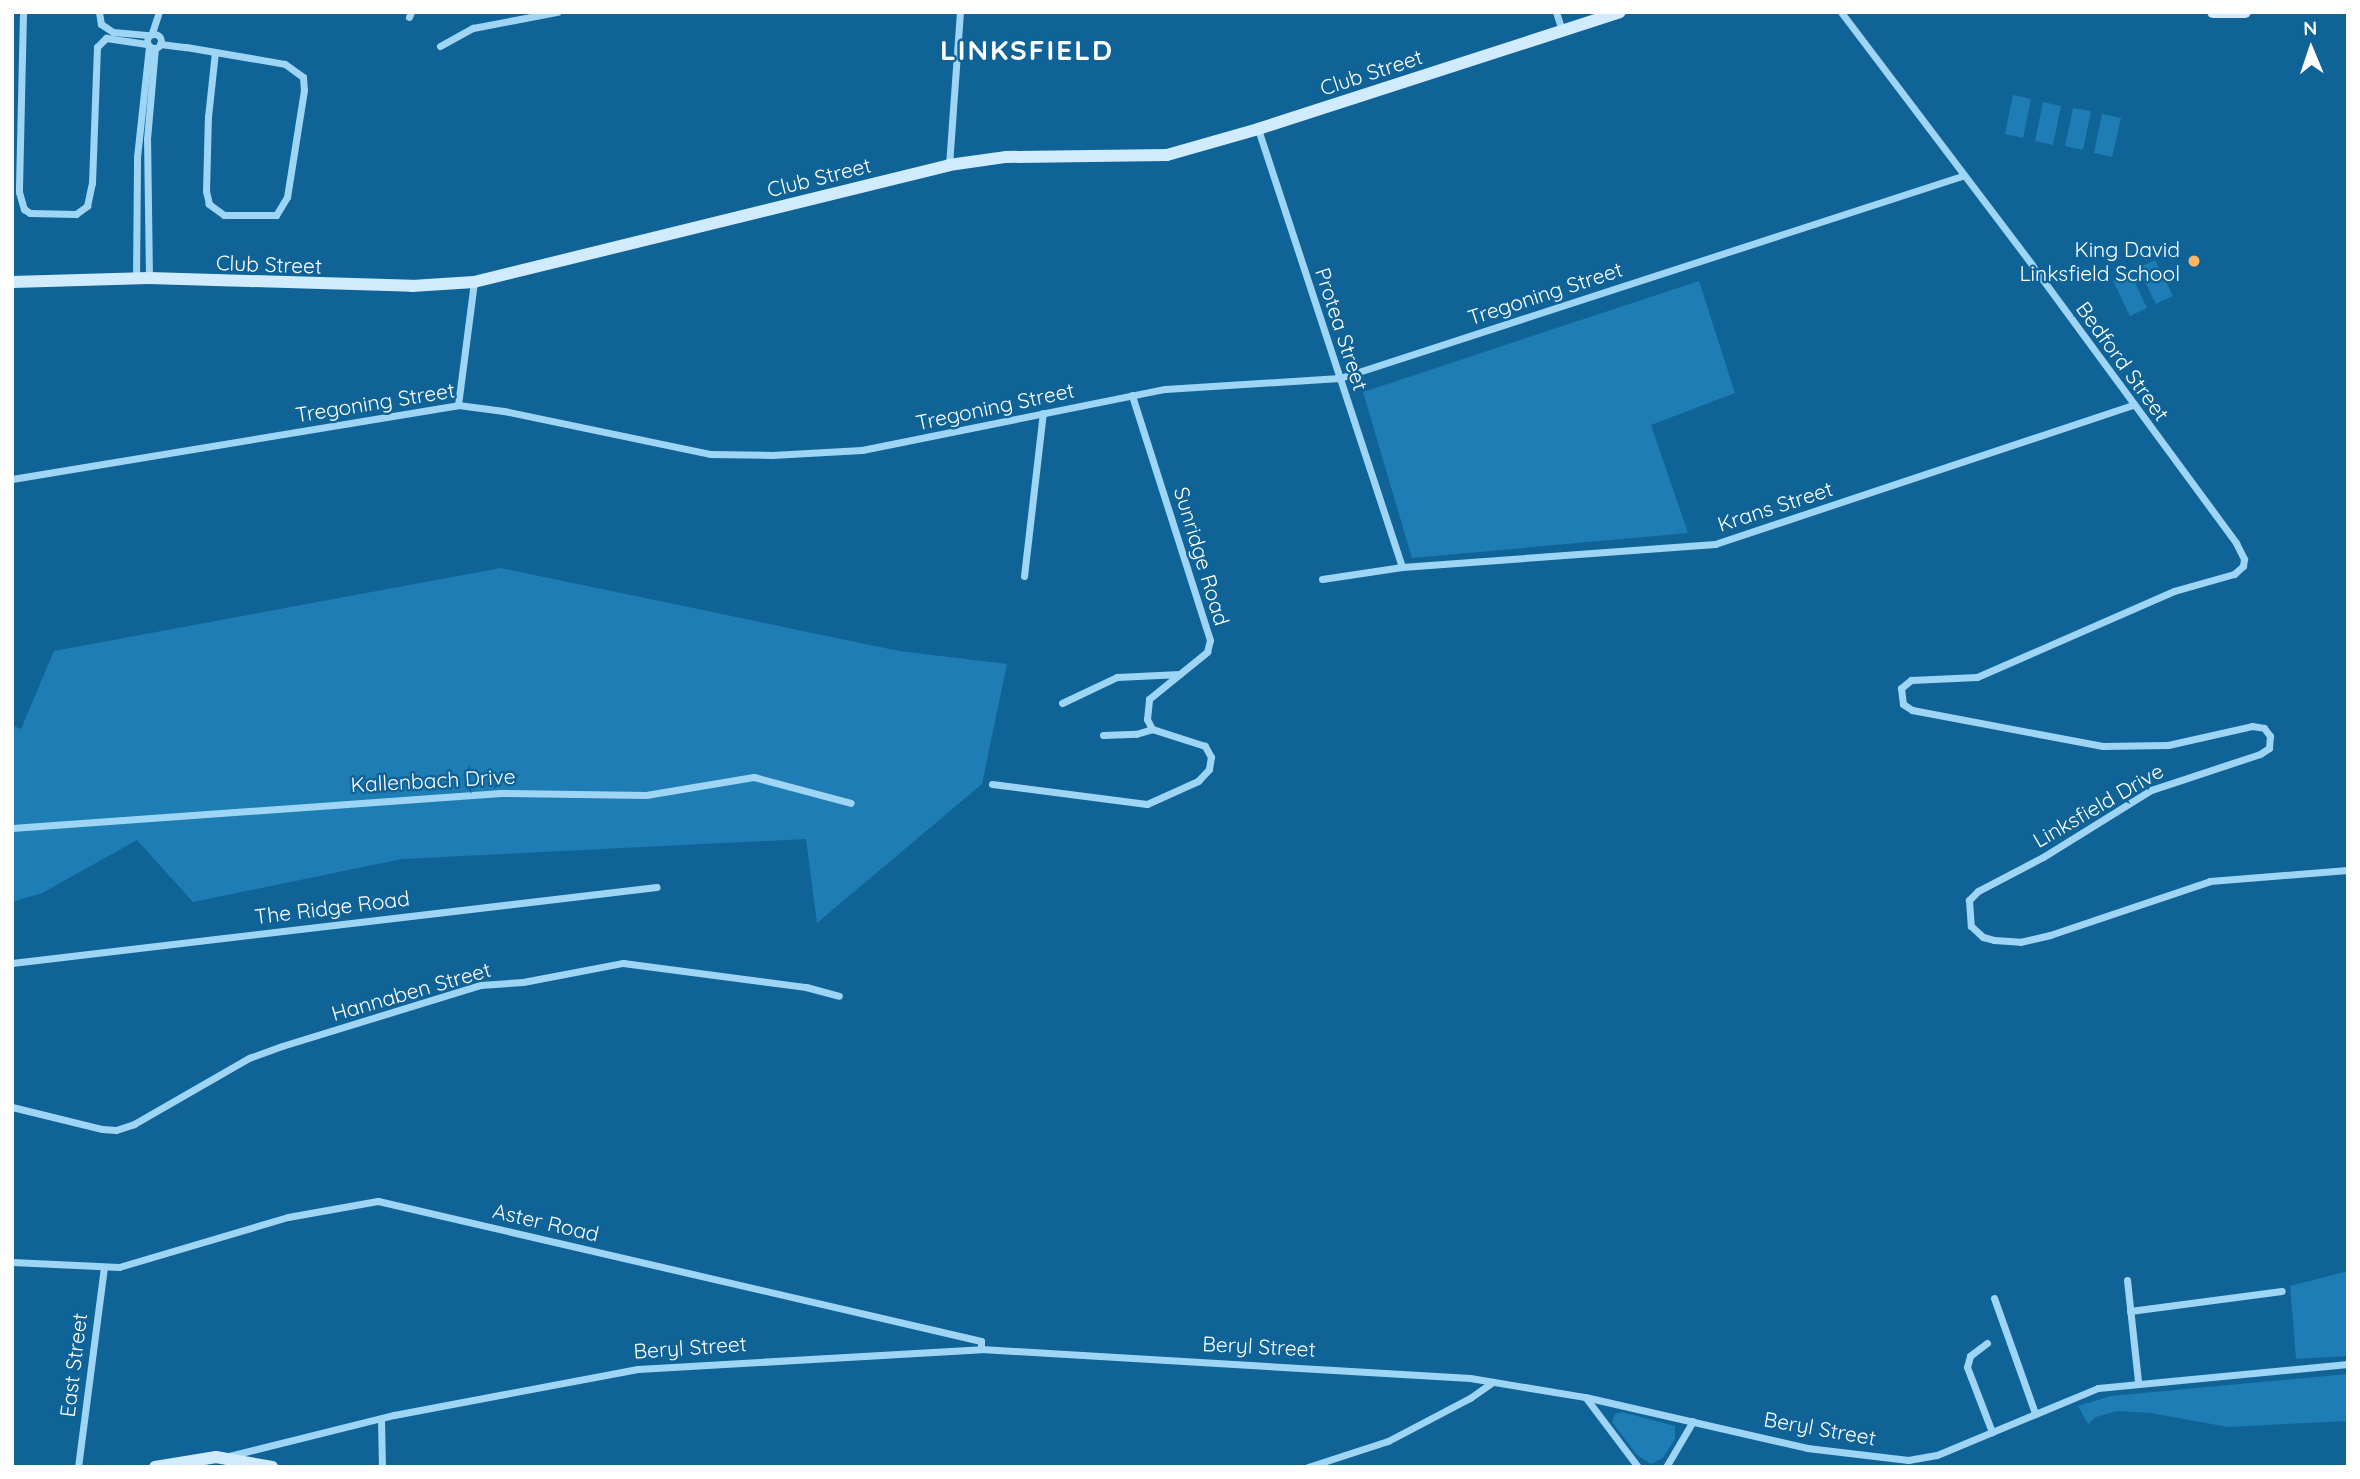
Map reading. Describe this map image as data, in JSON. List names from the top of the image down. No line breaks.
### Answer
{"streets":{"main road":["Club Street","Beryl Street"],"street":["Tregoning Street","Protea Street","Bedford Street","Krans Street","Sunridge Road","Kallenbach Drive","Linksfield Drive","The Ridge Road","Hannaben Street","Aster Road","East Street"]},"crossings":[["Club Street","Protea Street"],["Tregoning Street","Protea Street"],["Tregoning Street","Bedford Street"],["Tregoning Street","Sunridge Road"],["Protea Street","Krans Street"],["Bedford Street","Krans Street"],["Bedford Street","Linksfield Drive"],["Aster Road","Beryl Street"],["Aster Road","East Street"]],"districts":["LINKSFIELD"],"places":["King David Linksfield School"],"north":"top"}
